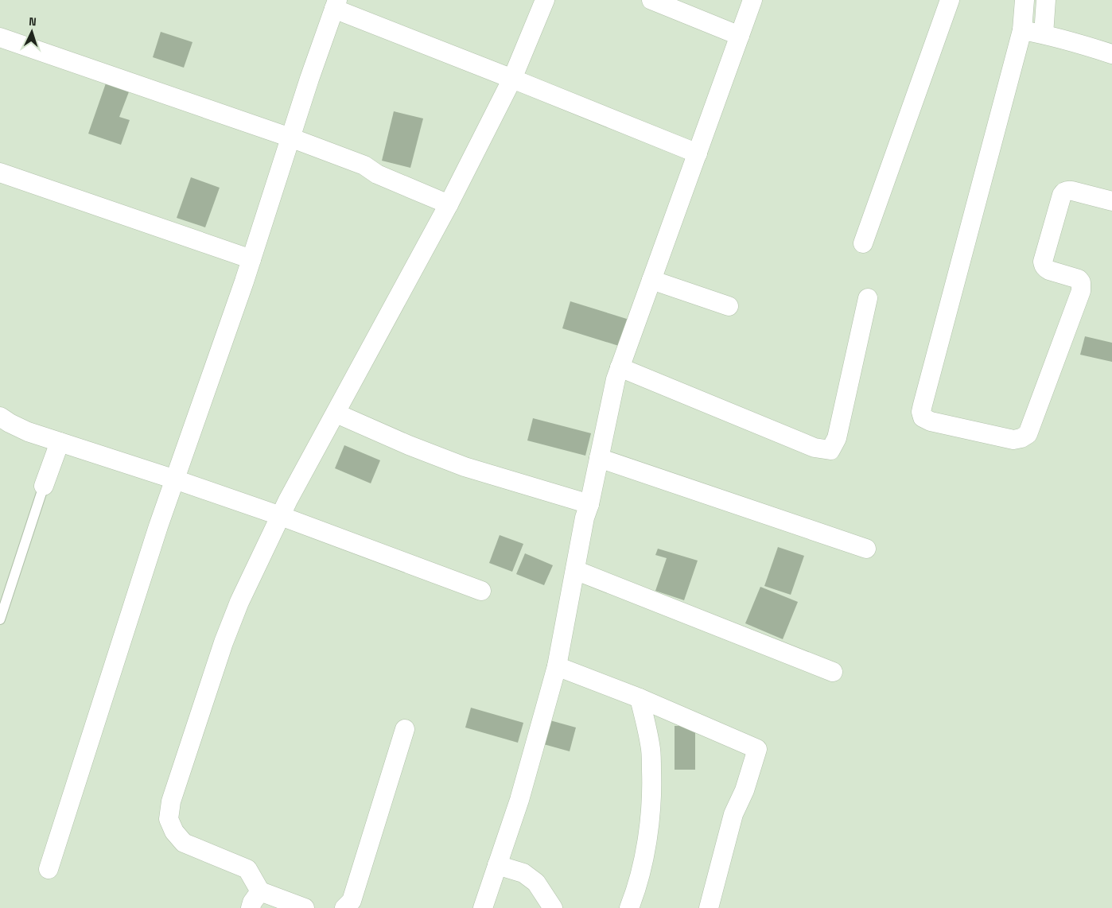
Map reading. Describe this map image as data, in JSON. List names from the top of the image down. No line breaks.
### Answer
{"north":"top"}
